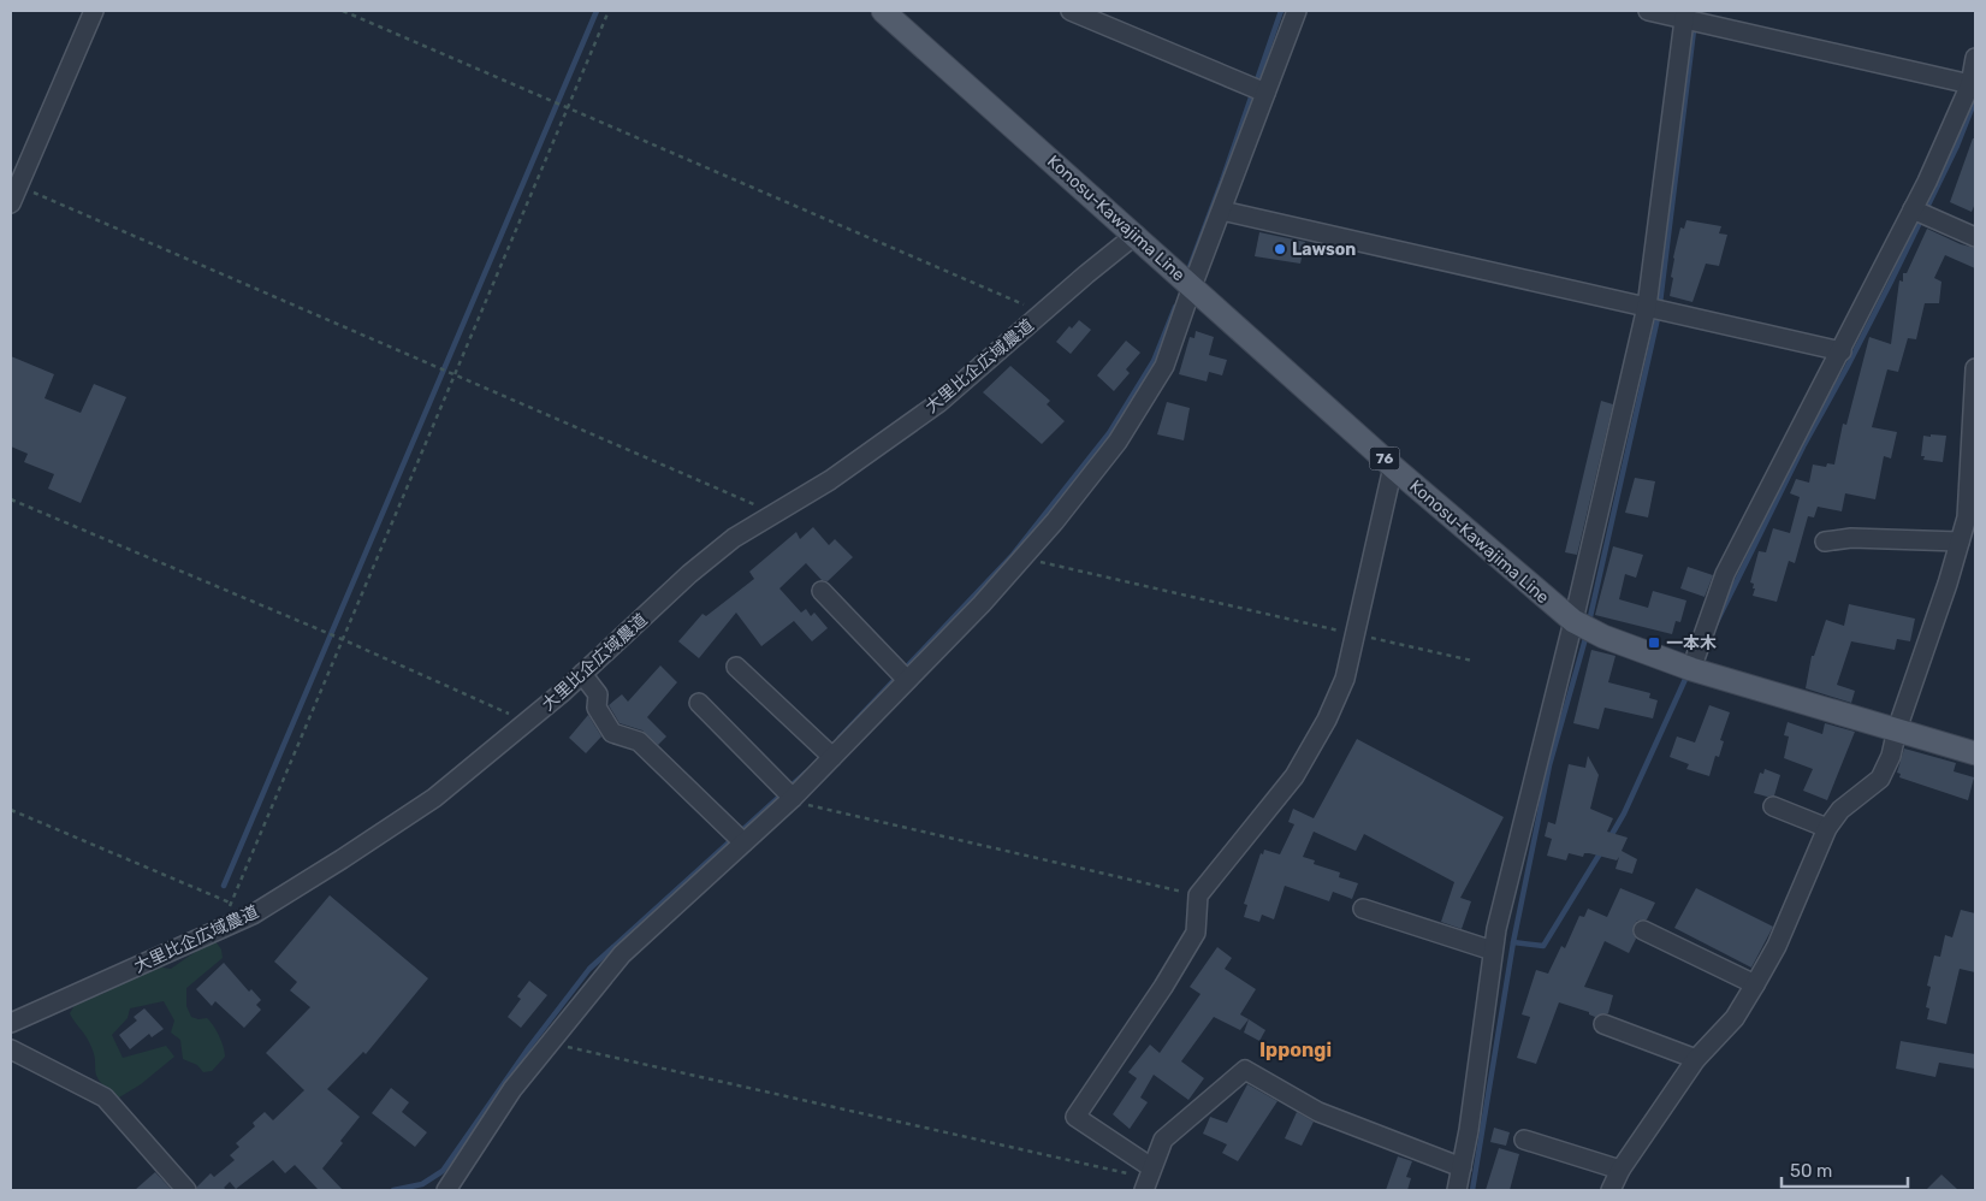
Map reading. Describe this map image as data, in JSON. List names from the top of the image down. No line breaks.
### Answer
{"streets":{"main road":["Konosu-Kawajima Line","76"],"street":["大里比企広域農道"]},"crossings":[["Konosu-Kawajima Line","大里比企広域農道"]],"districts":["Ippongi"],"places":{"other":["Lawson"],"transit":["一本木"]},"scale_bar":"50 m"}
